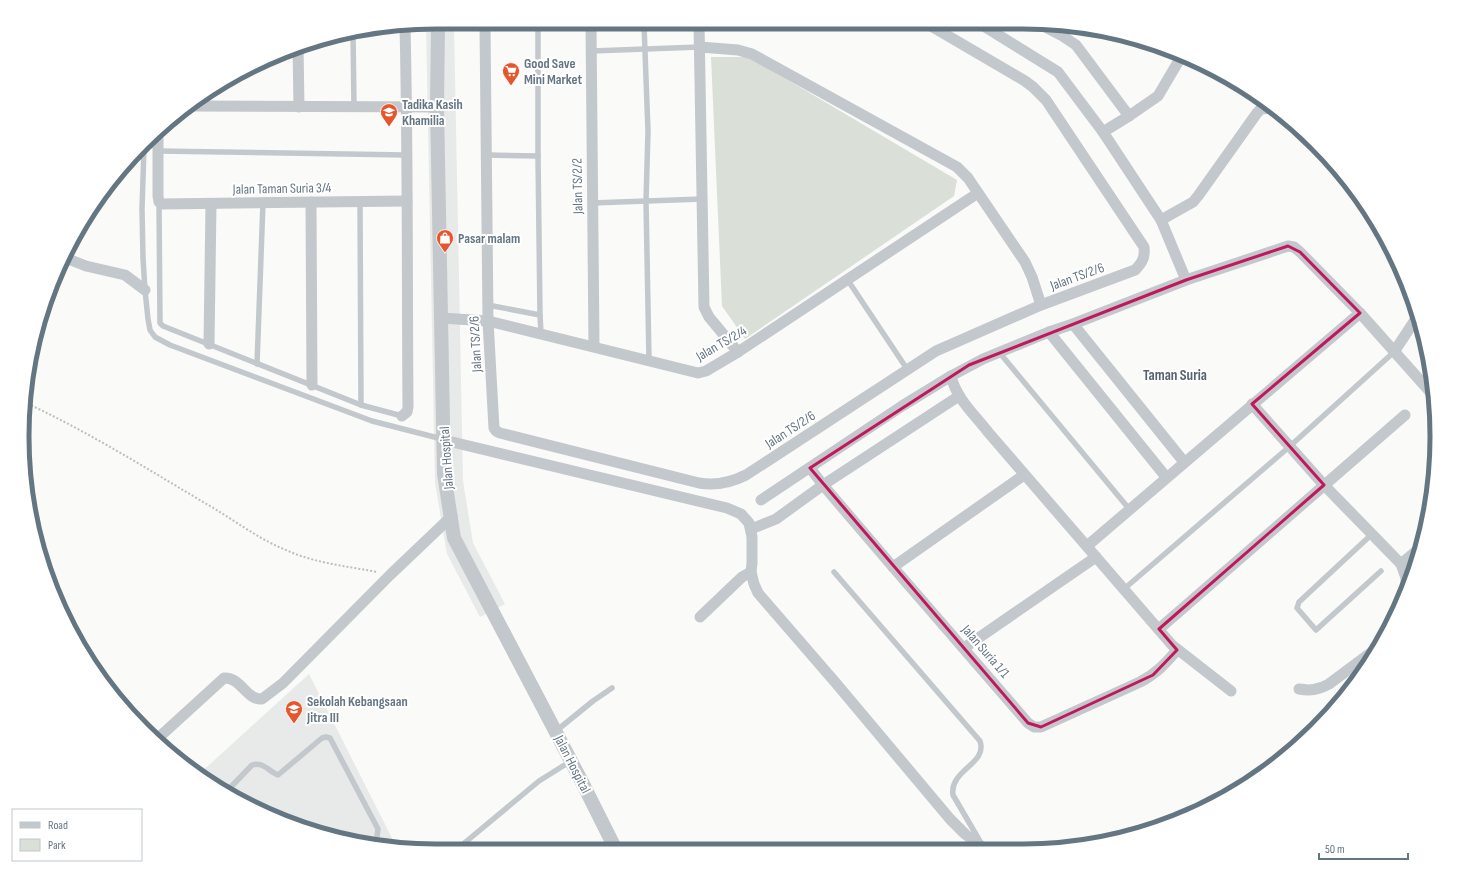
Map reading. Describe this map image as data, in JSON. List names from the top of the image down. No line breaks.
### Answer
{"streets":{"street":["Jalan TS/2/2","Jalan Taman Suria 3/4","Jalan TS/2/6","Jalan TS/2/4","Jalan Hospital","Jalan Suria 1/1"]},"crossings":[["Jalan TS/2/2","Jalan TS/2/4"],["Jalan TS/2/6","Jalan TS/2/4"],["Jalan TS/2/4","Jalan Hospital"]],"districts":["Taman Suria"],"places":{"supermarket":["Good Save Mini Market"],"school or university":["Tadika Kasih Khamilia","Sekolah Kebangsaan Jitra III"],"shop":["Pasar malam"]},"legend":["Road","Park"],"scale_bar":"50 m"}
